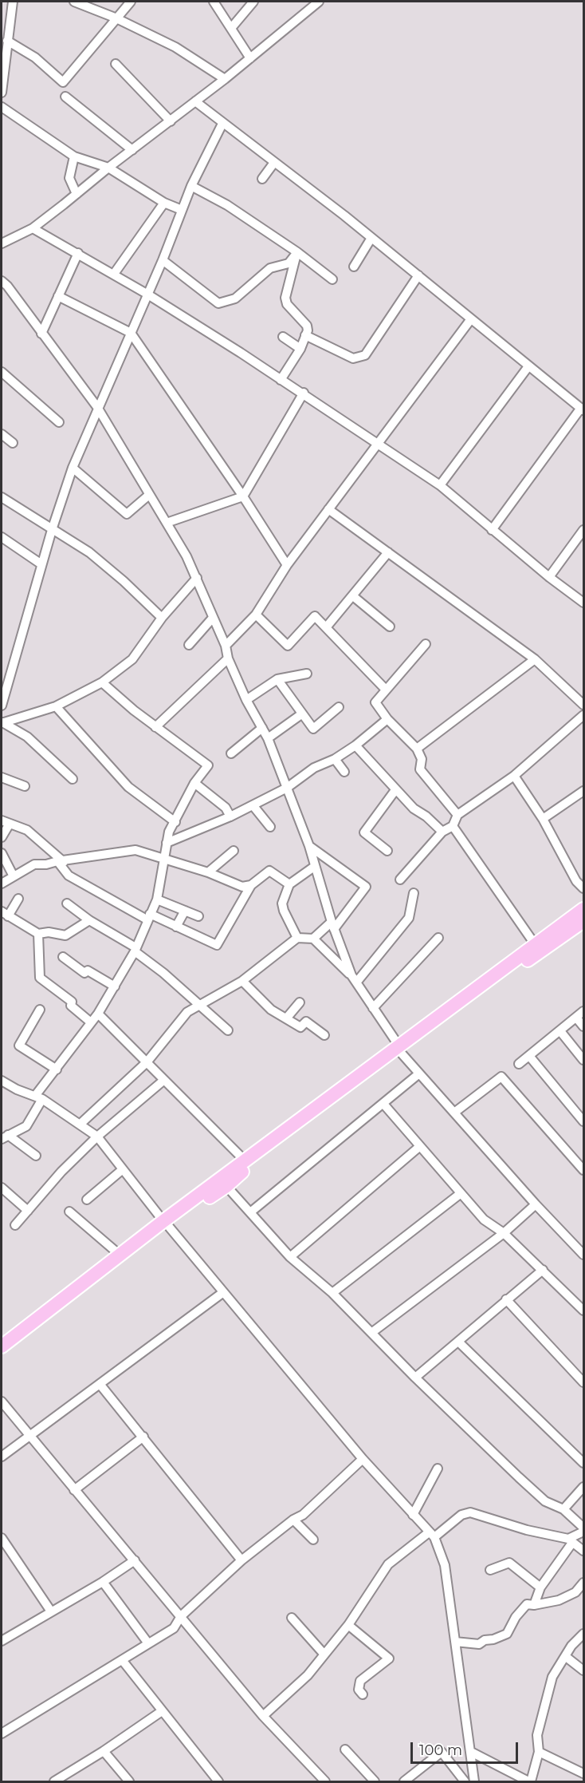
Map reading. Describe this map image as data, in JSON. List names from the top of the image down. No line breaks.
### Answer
{"scale_bar":"100 m"}
